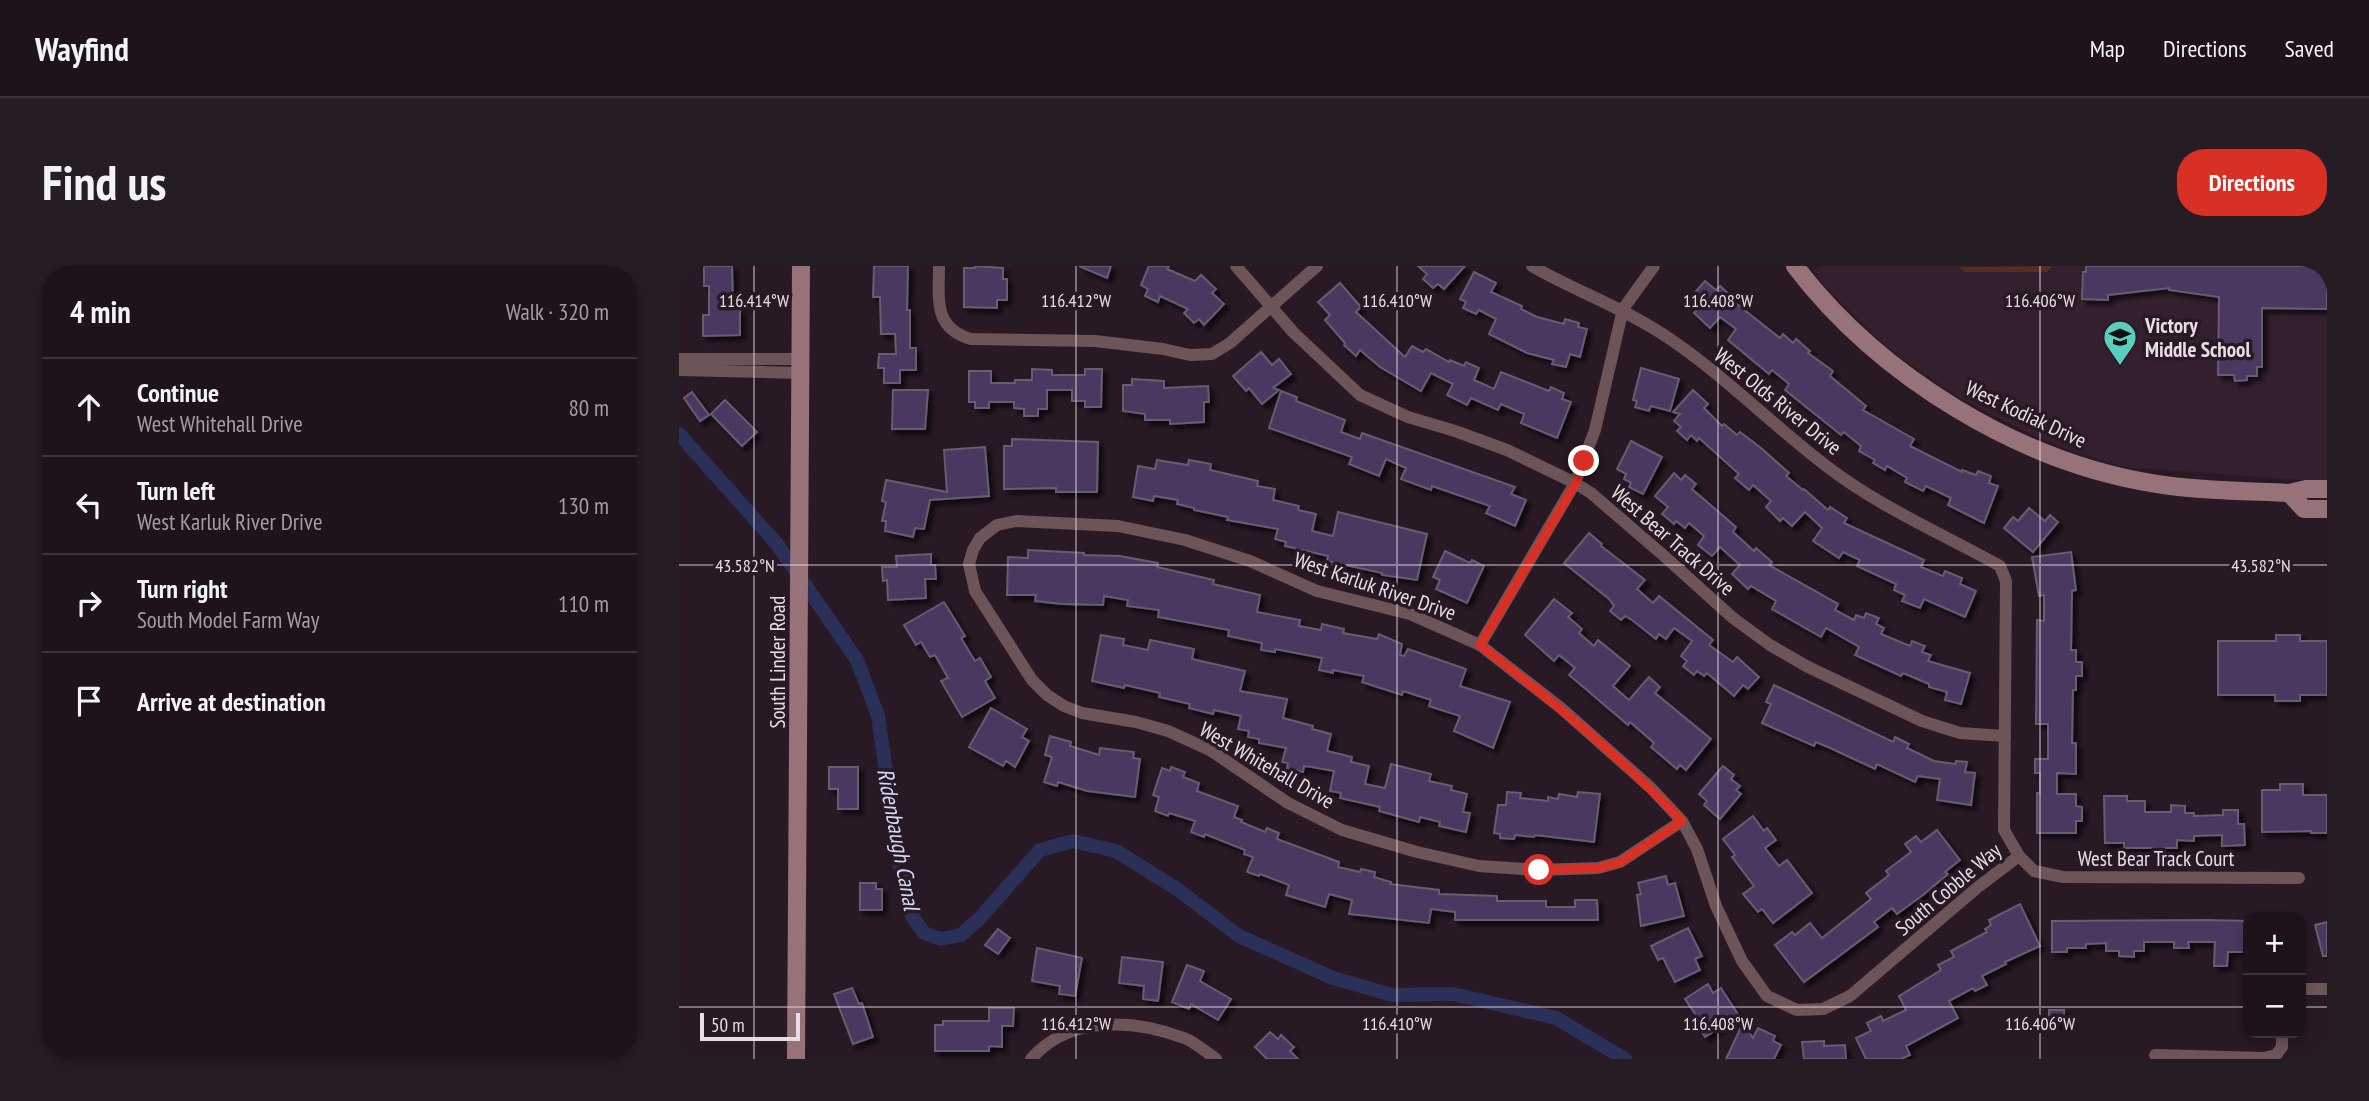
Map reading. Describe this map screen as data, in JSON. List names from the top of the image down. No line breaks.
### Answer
{"streets":{"street":["West Olds River Drive","West Kodiak Drive","West Bear Track Drive","West Karluk River Drive","South Linder Road","West Whitehall Drive","West Bear Track Court","South Cobble Way"]},"crossings":[["West Olds River Drive","South Cobble Way"],["West Bear Track Drive","South Cobble Way"],["West Karluk River Drive","West Whitehall Drive"],["West Karluk River Drive","South Cobble Way"],["West Bear Track Court","South Cobble Way"]],"water":["Ridenbaugh Canal"],"places":{"school or university":["Victory Middle School"]},"scale_bar":"50 m","page":{"header":"Wayfind","nav":["Map","Directions","Saved"],"buttons":"Directions","title":"Find us","heading":["4 min","Walk · 320 m"],"list":[["Continue","West Whitehall Drive","80 m"],["Turn left","West Karluk River Drive","130 m"],["Turn right","South Model Farm Way","110 m"],"Arrive at destination"],"map_buttons":["+","−"],"scale":"50 m"},"coordinates":["116.414°W","116.412°W","116.410°W","116.408°W","116.406°W","43.582°N"]}
